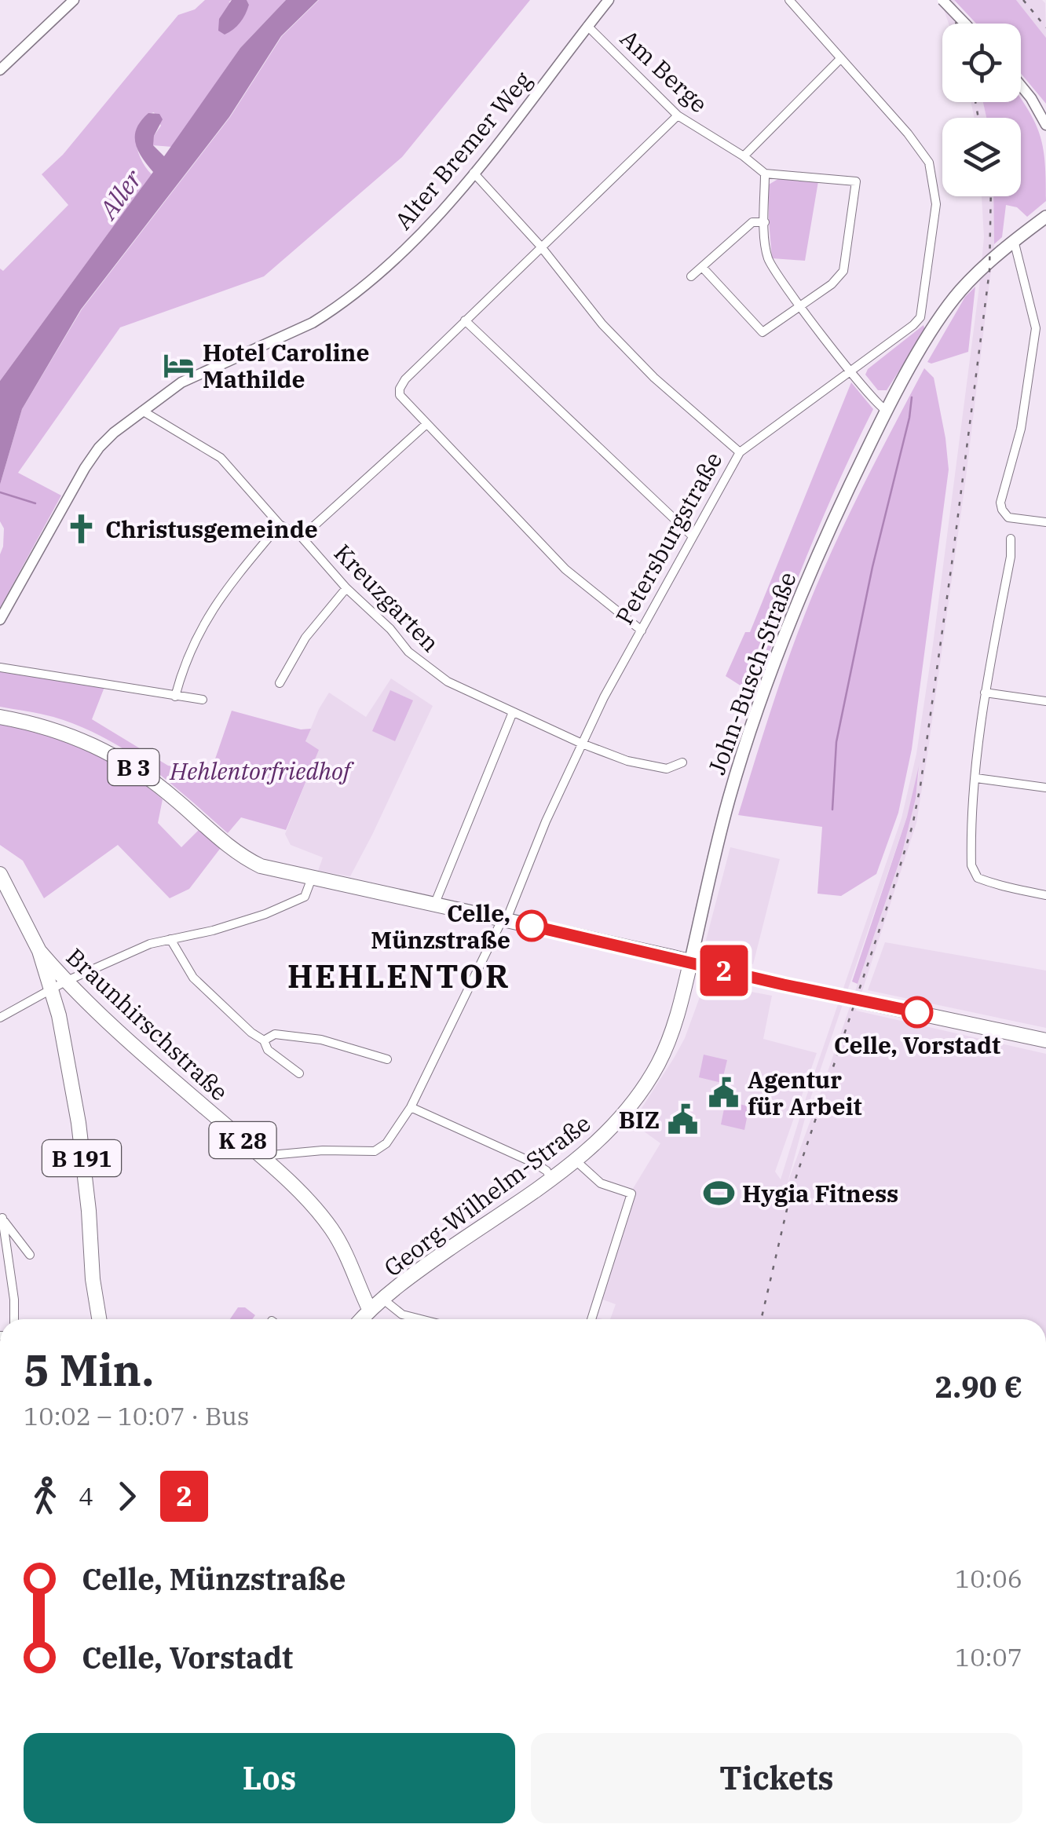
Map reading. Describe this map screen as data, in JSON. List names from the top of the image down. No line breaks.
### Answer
{"streets":{"main road":["John-Busch-Straße","B 3","Braunhirschstraße","K 28","B 191","Georg-Wilhelm-Straße"],"street":["Am Berge","Alter Bremer Weg","Petersburgstraße","Kreuzgarten"]},"crossings":[["Am Berge","Alter Bremer Weg"],["Alter Bremer Weg","Kreuzgarten"],["Petersburgstraße","Kreuzgarten"],["Petersburgstraße","B 3"],["Petersburgstraße","Braunhirschstraße"],["John-Busch-Straße","B 3"],["John-Busch-Straße","Georg-Wilhelm-Straße"],["B 3","Georg-Wilhelm-Straße"],["Braunhirschstraße","B 191"],["Braunhirschstraße","Georg-Wilhelm-Straße"]],"districts":["HEHLENTOR"],"water":["Aller"],"parks":["Hehlentorfriedhof"],"places":{"hotel":["Hotel Caroline Mathilde"],"church":["Christusgemeinde"],"other":["Celle, Münzstraße","Celle, Vorstadt"],"public building":["Agentur für Arbeit","BIZ"],"sports":["Hygia Fitness"]},"lines":["bus line 2"],"page":{"on_map":"2","heading":["5 Min.","10:02 – 10:07 · Bus","2.90 €"],"legs":["4","2"],"list":[{"name":"Celle, Münzstraße","value":"10:06"},{"name":"Celle, Vorstadt","value":"10:07"}],"buttons":["Los","Tickets"]}}
